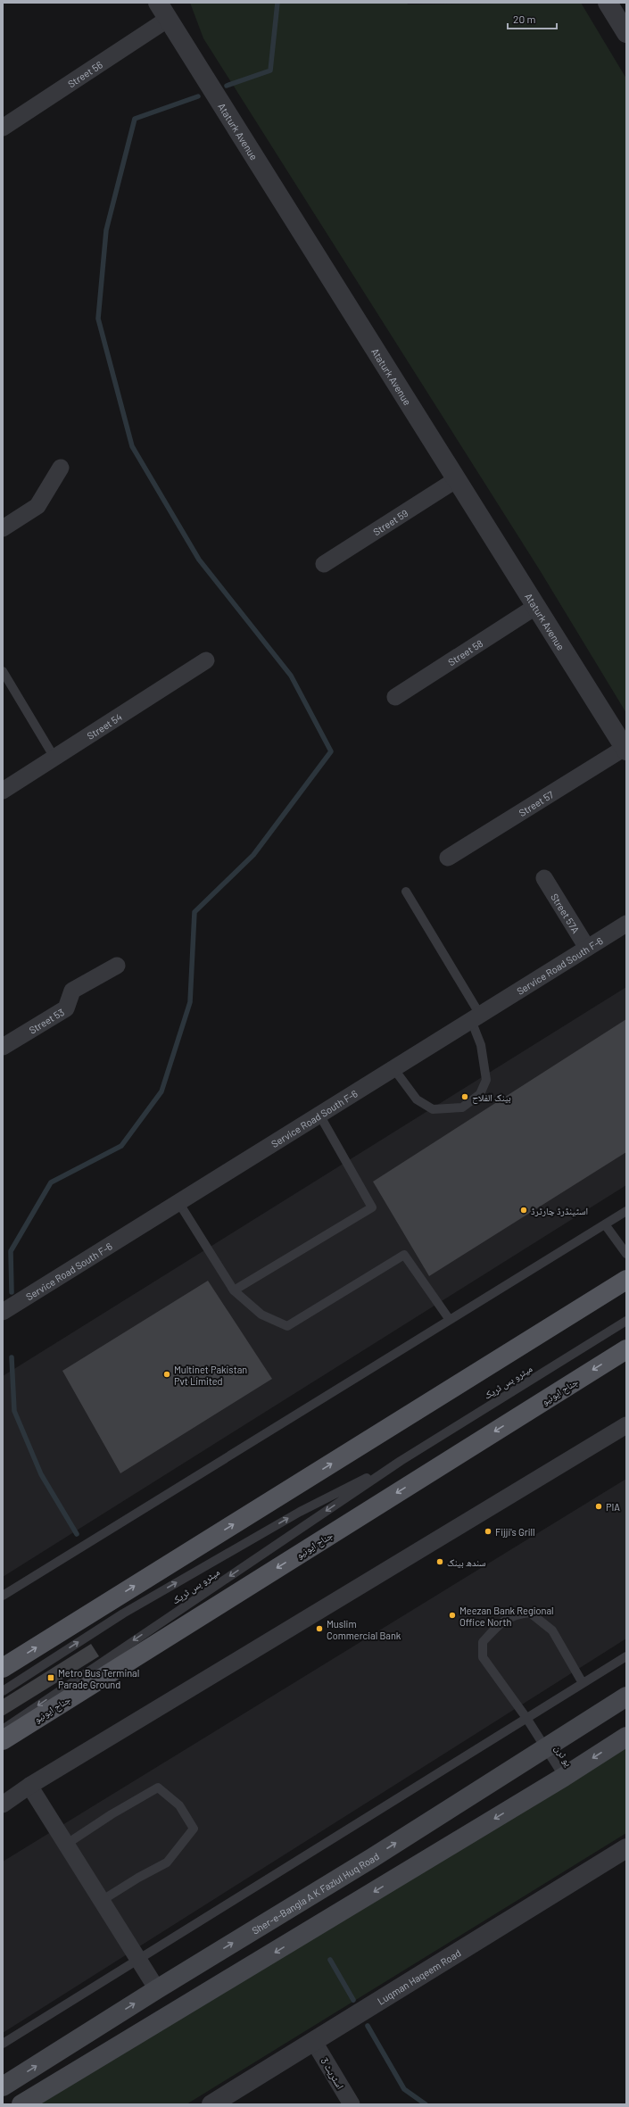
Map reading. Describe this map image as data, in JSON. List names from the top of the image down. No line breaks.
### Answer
{"streets":{"main road":["جناح ایونیو","Sher-e-Bangla A K Fazlul Huq Road"],"street":["Street 56","Ataturk Avenue","Street 59","Street 58","Street 54","Street 57","Street 57A","Service Road South F-6","Street 53","Luqman Haqeem Road","اسٹریٹ 3"],"lane":["میٹرو بس ٹریک","یو ٹرن"]},"crossings":[["Street 56","Ataturk Avenue"],["Ataturk Avenue","Street 59"],["Ataturk Avenue","Street 58"],["Ataturk Avenue","Street 57"],["Street 57A","Service Road South F-6"],["یو ٹرن","Sher-e-Bangla A K Fazlul Huq Road"],["Luqman Haqeem Road","اسٹریٹ 3"]],"places":{"other":["بینک الفلاح","اسٹینڈرڈ چارٹرڈ","Multinet Pakistan Pvt Limited","PIA","Fijji's Grill","سندھ بینک","Meezan Bank Regional Office North","Muslim Commercial Bank"],"transit":["Metro Bus Terminal Parade Ground"]},"scale_bar":"20 m"}
